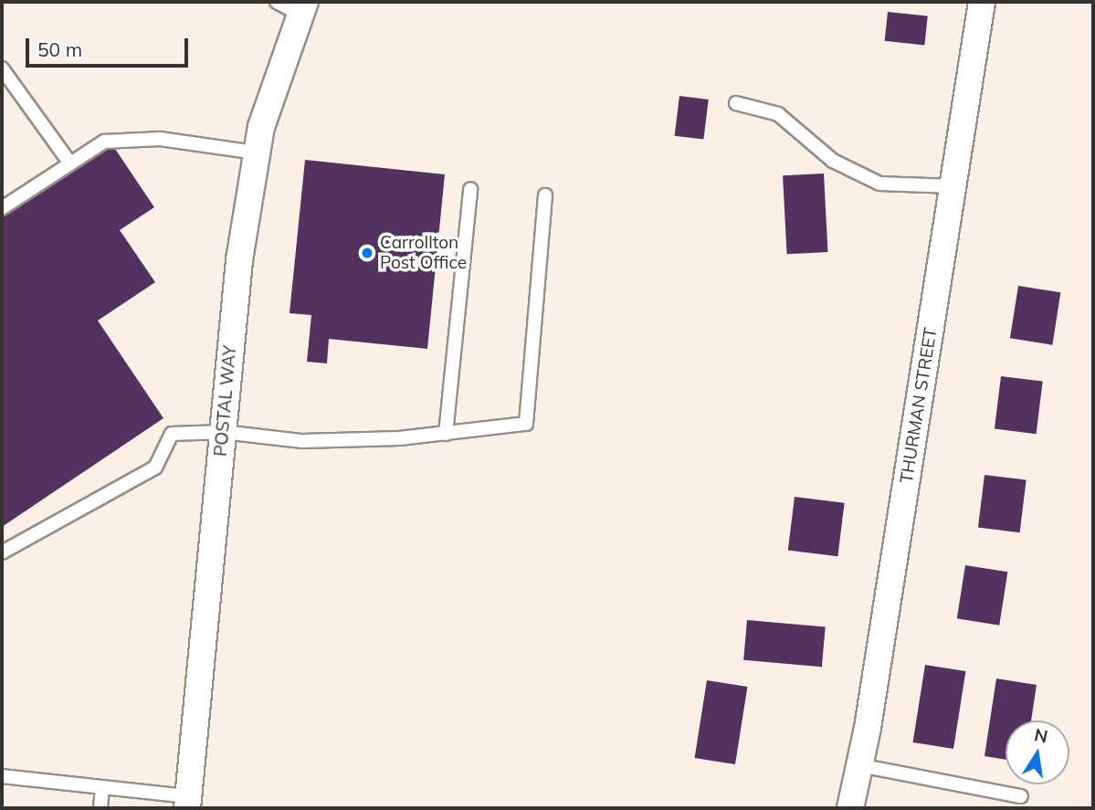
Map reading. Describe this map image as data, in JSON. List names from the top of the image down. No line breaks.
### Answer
{"streets":{"street":["POSTAL WAY","THURMAN STREET"]},"places":["Carrollton Post Office"],"scale_bar":"50 m","north":"top"}
